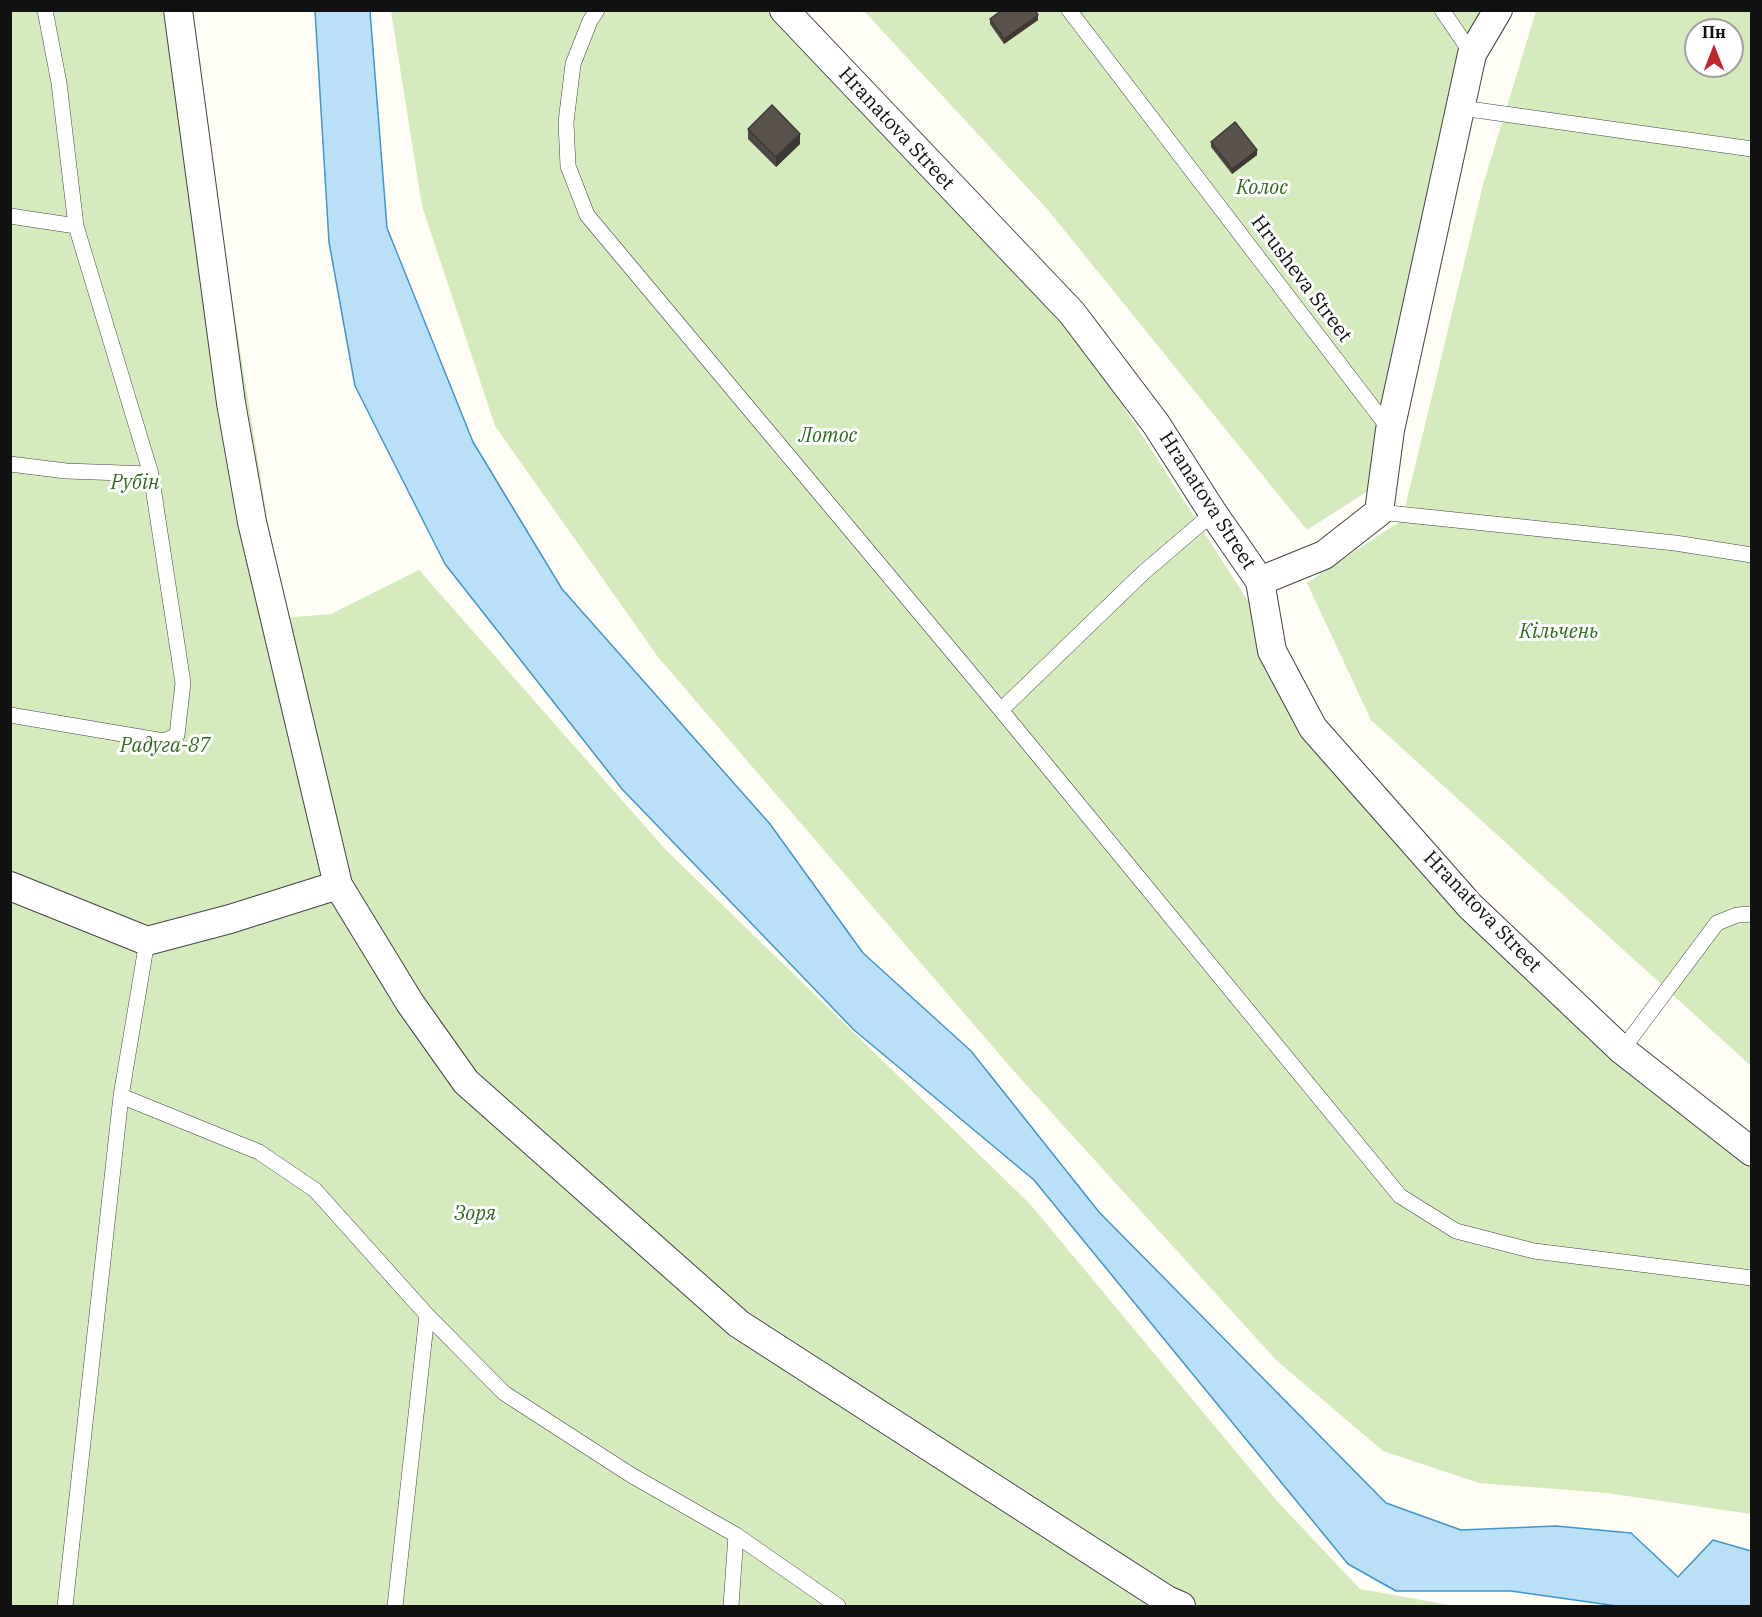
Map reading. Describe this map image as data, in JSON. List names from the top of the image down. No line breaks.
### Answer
{"streets":{"street":["Hranatova Street"],"lane":["Hrusheva Street"]},"parks":["Колос","Лотос","Рубін","Кільчень","Радуга-87","Зоря"],"north":"top"}
